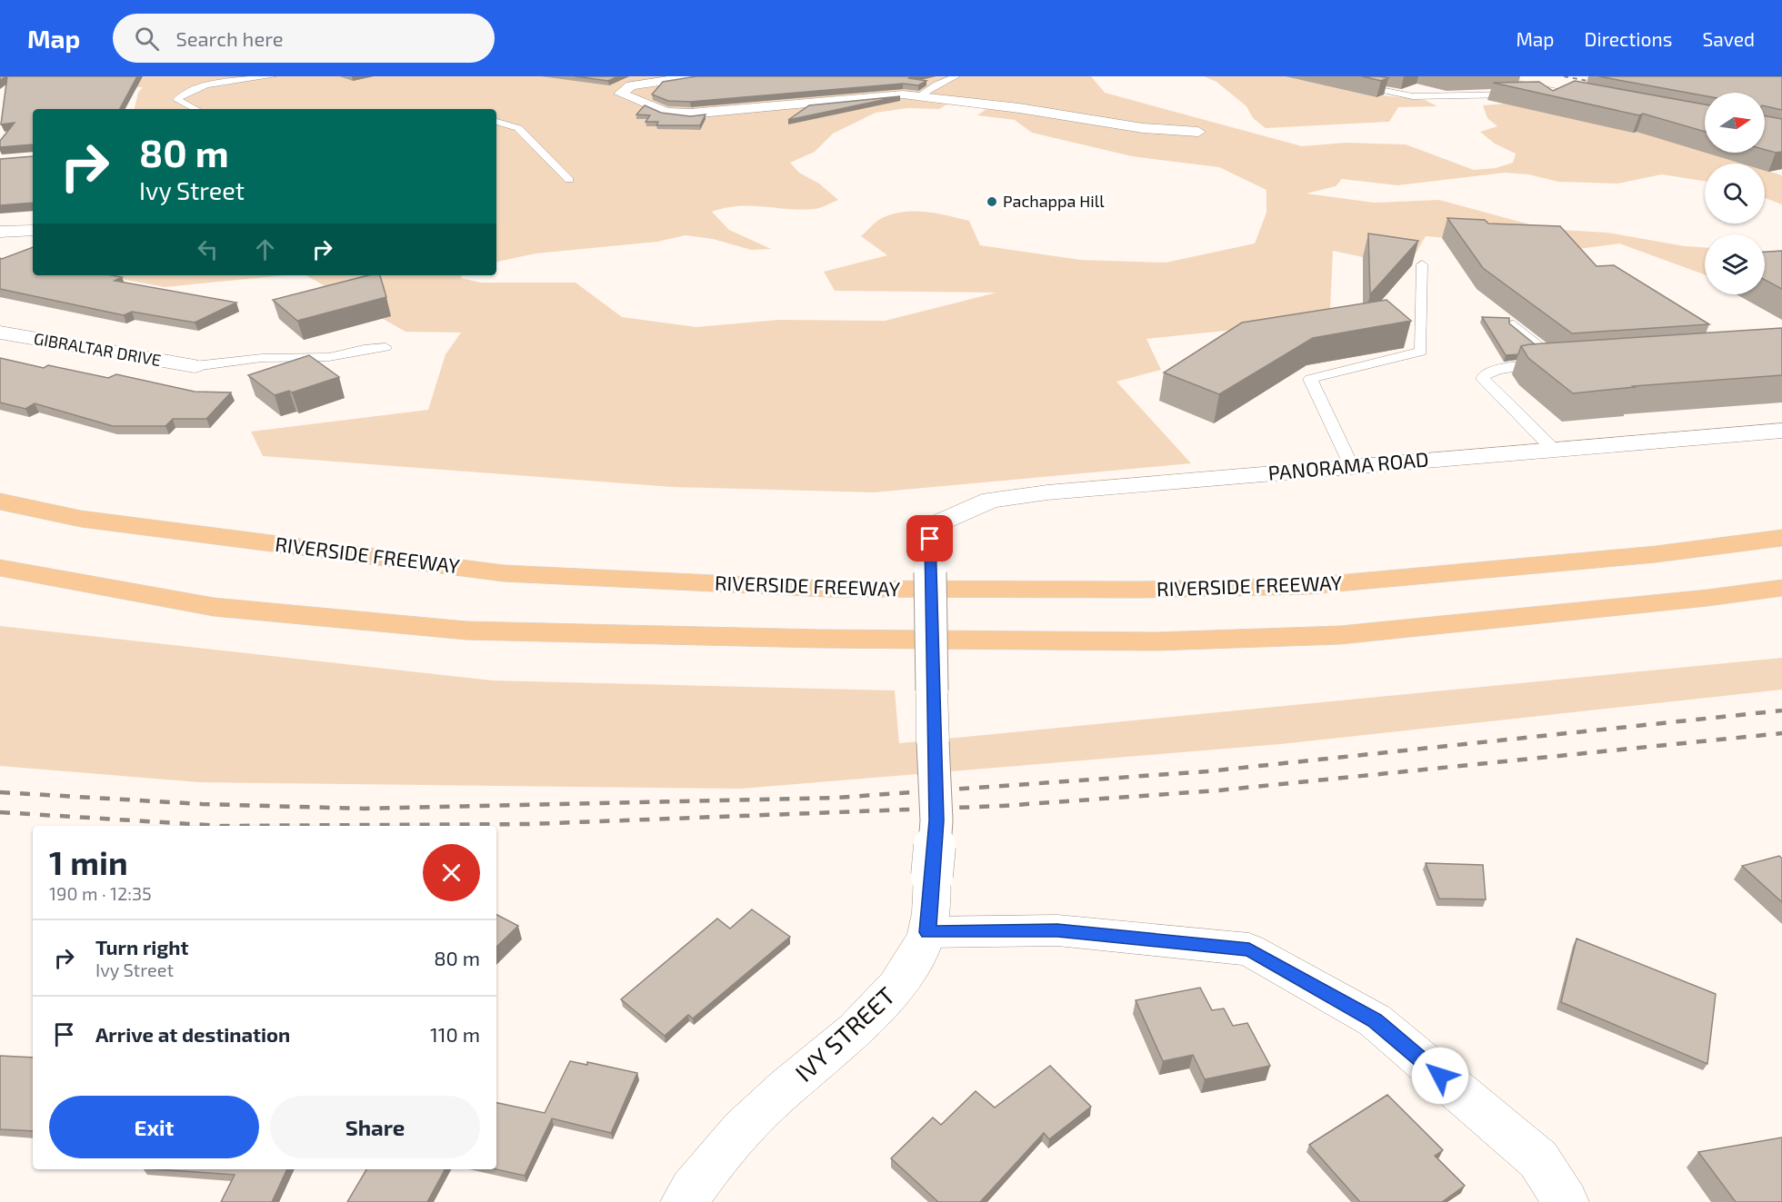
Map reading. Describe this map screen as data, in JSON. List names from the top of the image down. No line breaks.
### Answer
{"streets":{"highway":["RIVERSIDE FREEWAY"],"street":["GIBRALTAR DRIVE","PANORAMA ROAD","IVY STREET"]},"crossings":[["PANORAMA ROAD","IVY STREET"]],"places":["Pachappa Hill"],"north":"right","page":{"header":"Map","search":"Search here","nav":["Map","Directions","Saved"],"turn":["80 m","Ivy Street"],"heading":["1 min","190 m · 12:35"],"list":[{"name":"Turn right","note":"Ivy Street","value":"80 m"},{"name":"Arrive at destination","value":"110 m"}],"buttons":["Exit","Share"]}}
